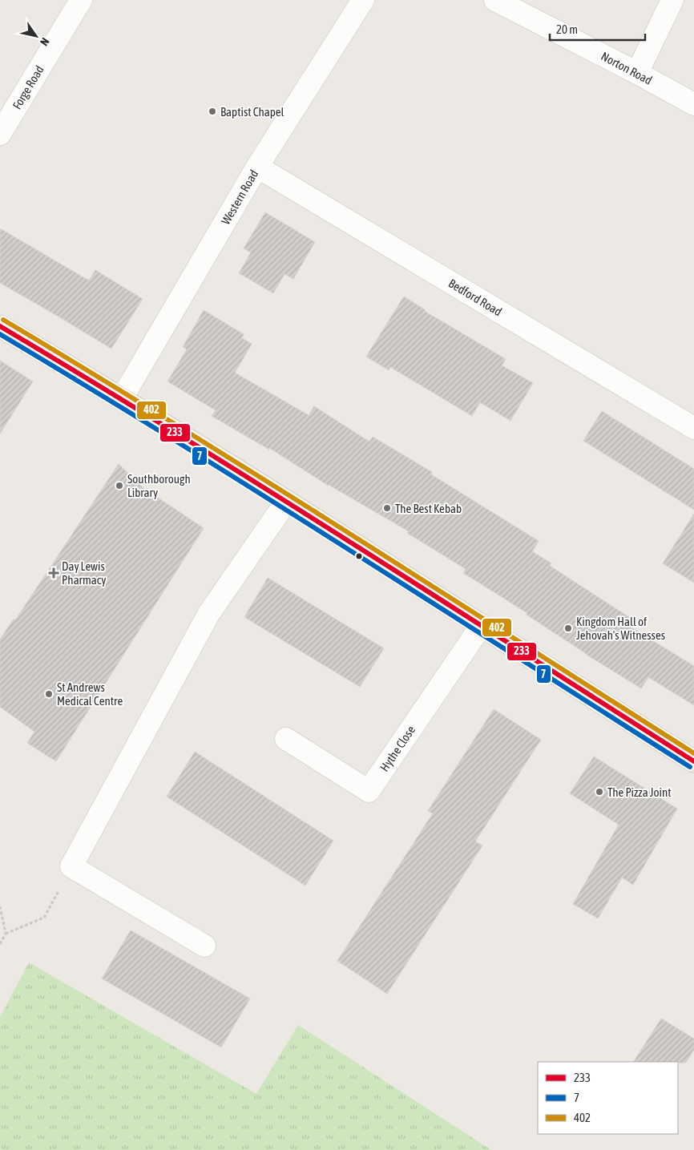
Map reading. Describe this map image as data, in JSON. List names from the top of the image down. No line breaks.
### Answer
{"streets":{"street":["Norton Road","Forge Road","Western Road","Bedford Road","Hythe Close"]},"crossings":[["Western Road","Bedford Road"]],"places":{"other":["Baptist Chapel","Southborough Library","The Best Kebab","Kingdom Hall of Jehovah's Witnesses","St Andrews Medical Centre","The Pizza Joint"],"health":["Day Lewis Pharmacy"]},"lines":["transit line 402","transit line 233","transit line 7"],"legend":["233","7","402"],"scale_bar":"20 m","north":"bottom right"}
